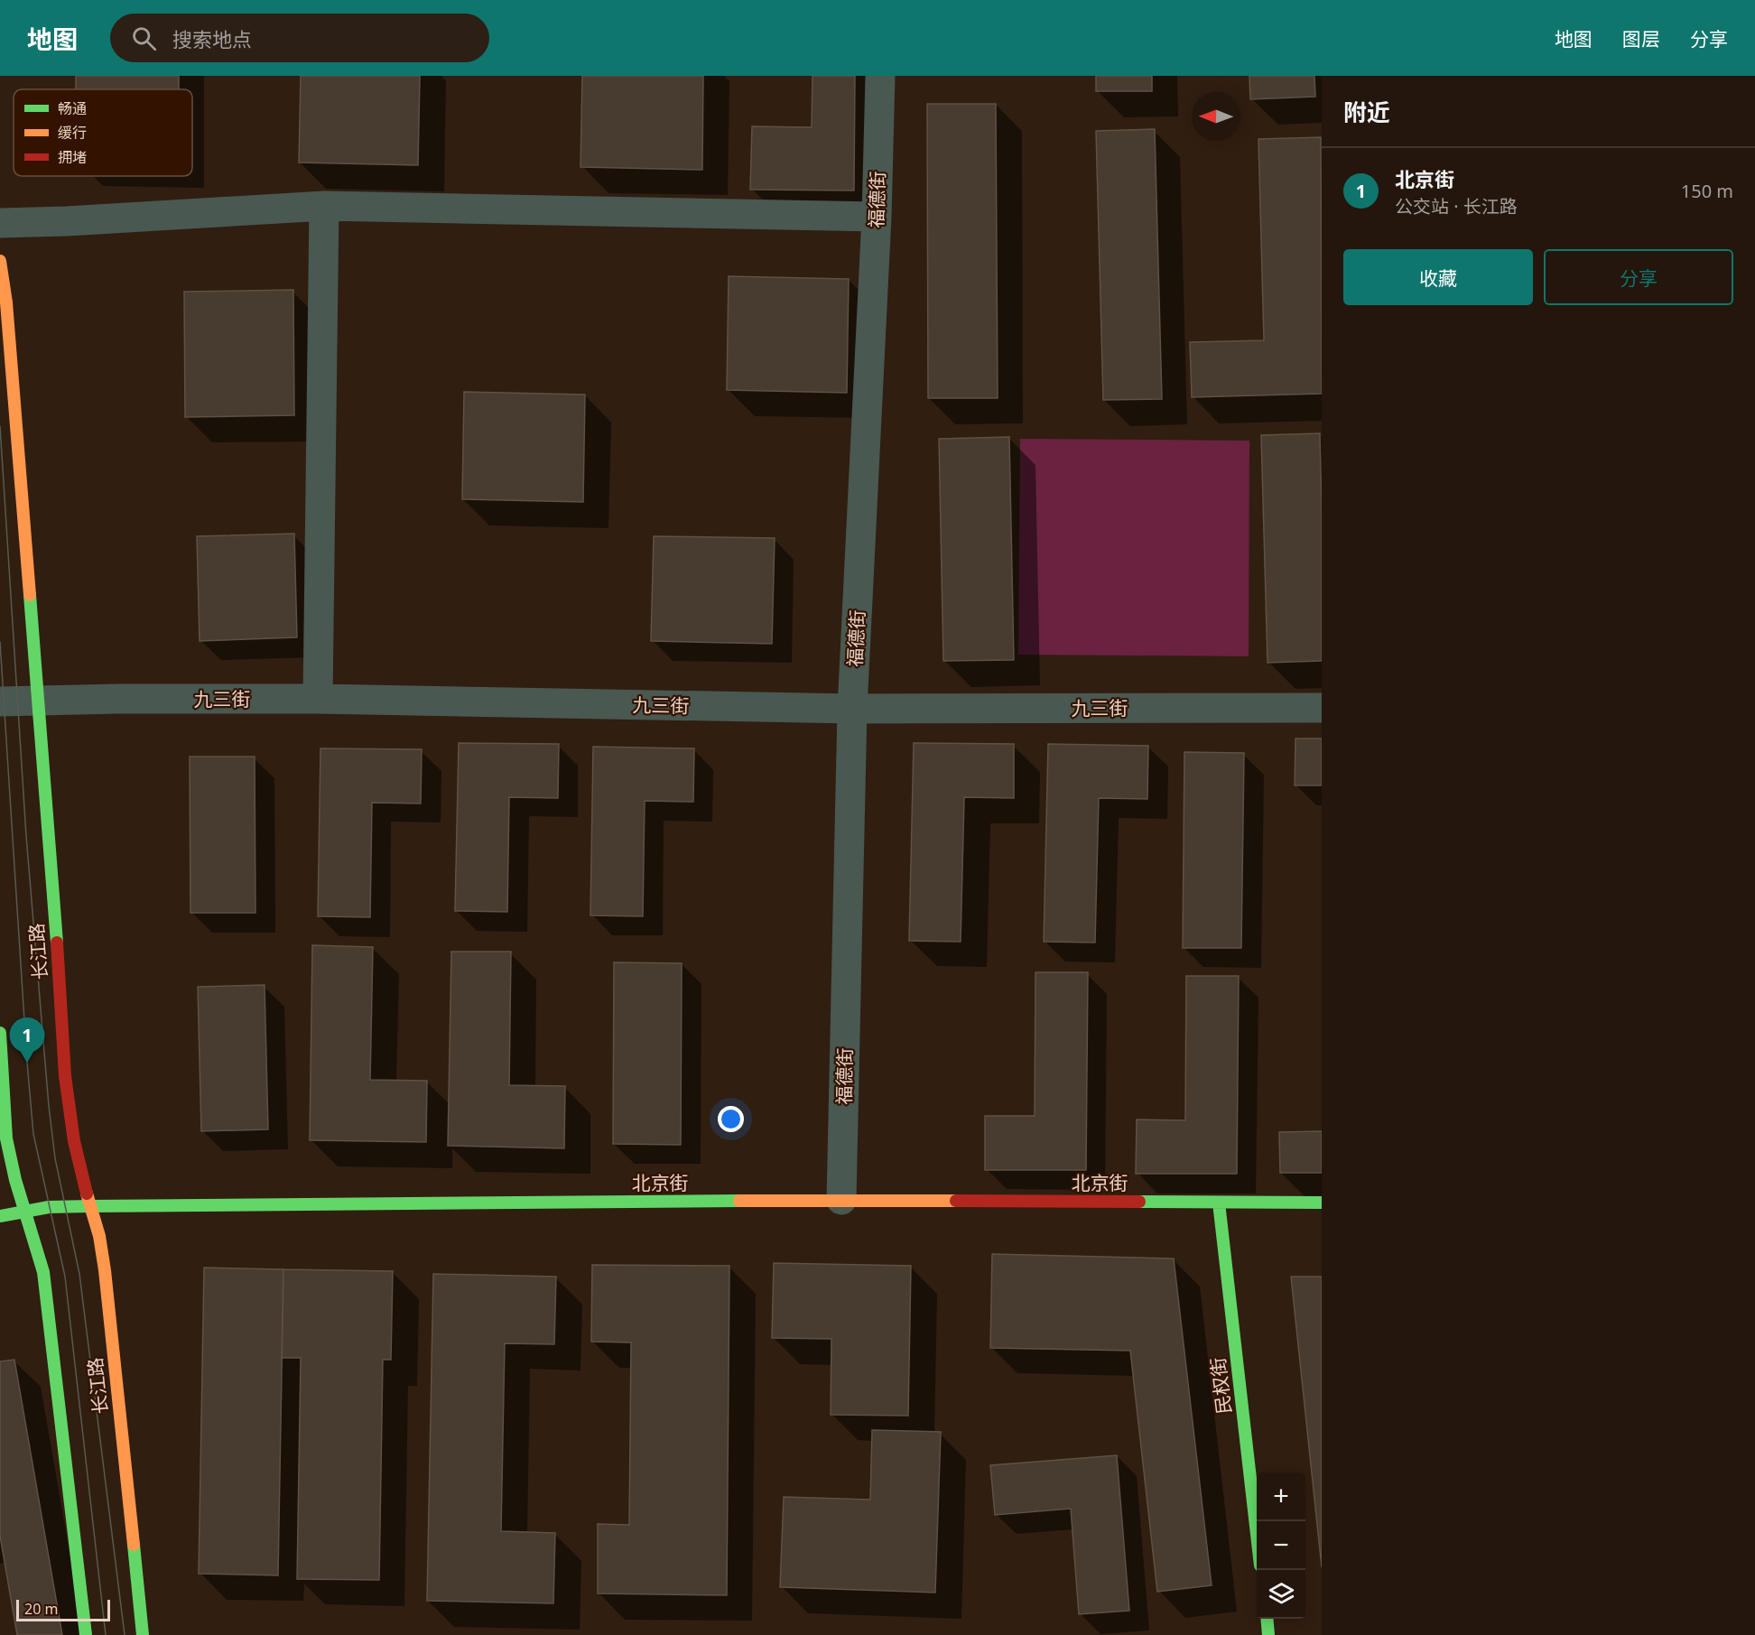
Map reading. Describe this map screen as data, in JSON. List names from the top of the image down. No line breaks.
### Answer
{"streets":{"main road":["长江路","北京街","民权街"],"street":["福德街","九三街"]},"crossings":[["福德街","九三街"],["福德街","北京街"],["九三街","长江路"],["长江路","北京街"],["北京街","民权街"]],"legend":["畅通","缓行","拥堵"],"scale_bar":"20 m","north":"left","page":{"header":"地图","search":"搜索地点","nav":["地图","图层","分享"],"heading":"附近","list":[{"mark":"1","name":"北京街","note":"公交站 · 长江路","value":"150 m"}],"buttons":["收藏","分享"],"pins":"1","map_buttons":["+","−"],"scale":"20 m"}}
